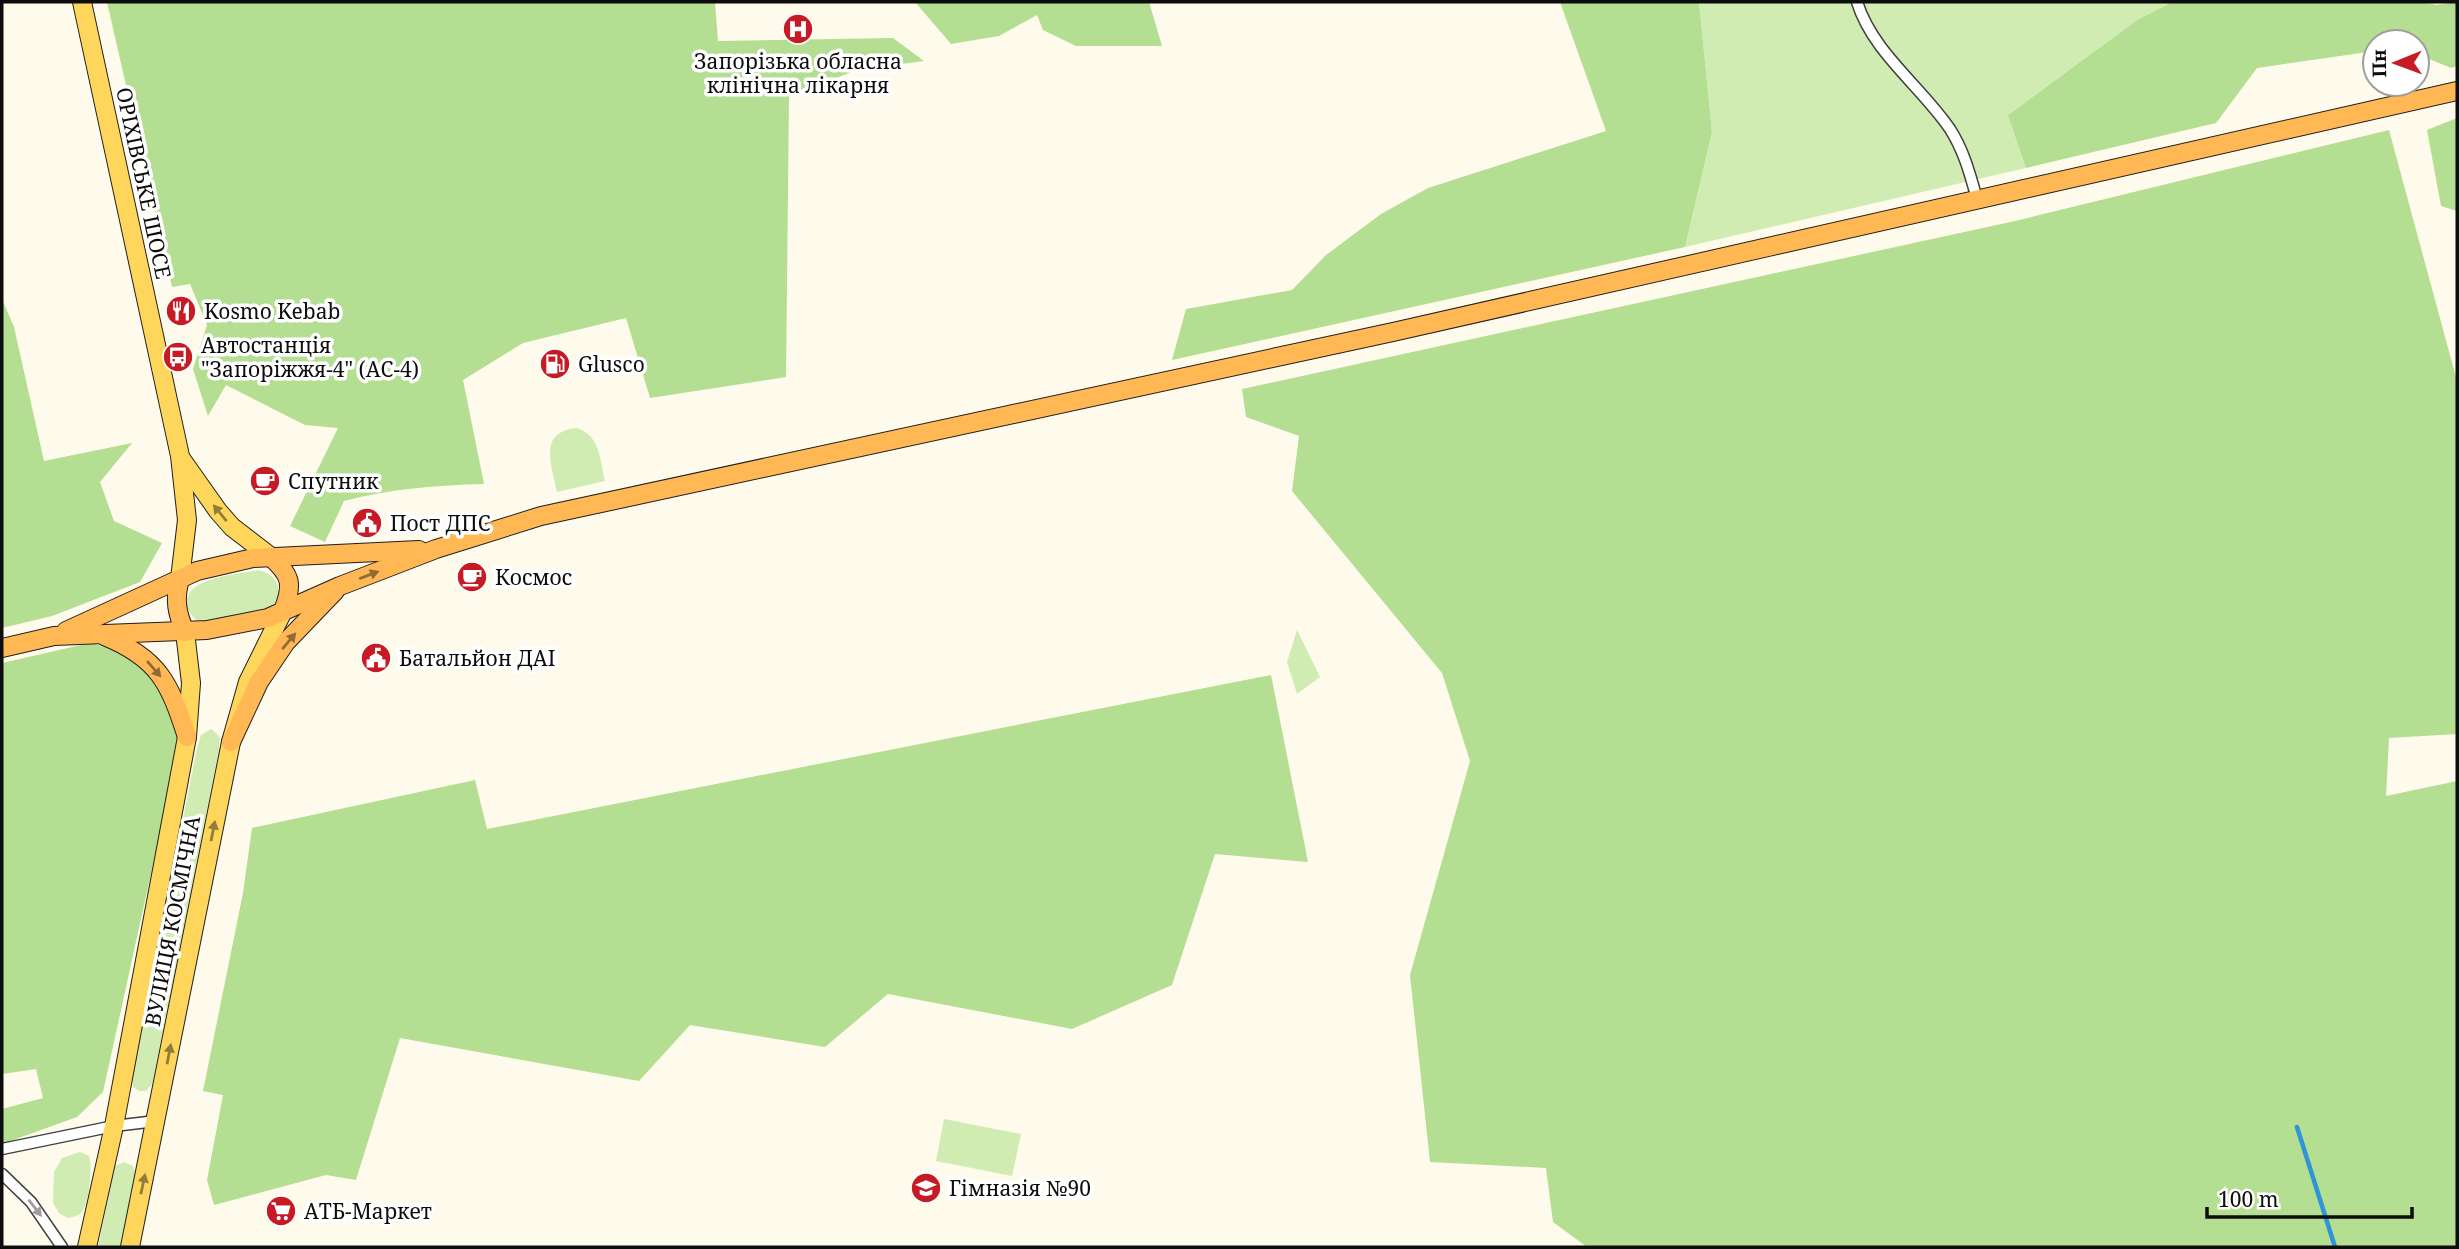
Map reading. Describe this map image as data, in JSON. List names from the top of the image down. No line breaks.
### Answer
{"streets":{"main road":["ОРІХІВСЬКЕ ШОСЕ","ВУЛИЦЯ КОСМІЧНА"]},"places":{"hospital":["Запорізька обласна клінічна лікарня"],"restaurant":["Kosmo Kebab"],"bus stop":["Автостанція \"Запоріжжя-4\" (АС-4)"],"fuel station":["Glusco"],"cafe":["Спутник","Космос"],"public building":["Пост ДПС","Батальйон ДАI"],"school or university":["Гімназія №90"],"supermarket":["АТБ-Маркет"]},"scale_bar":"100 m","north":"left"}
